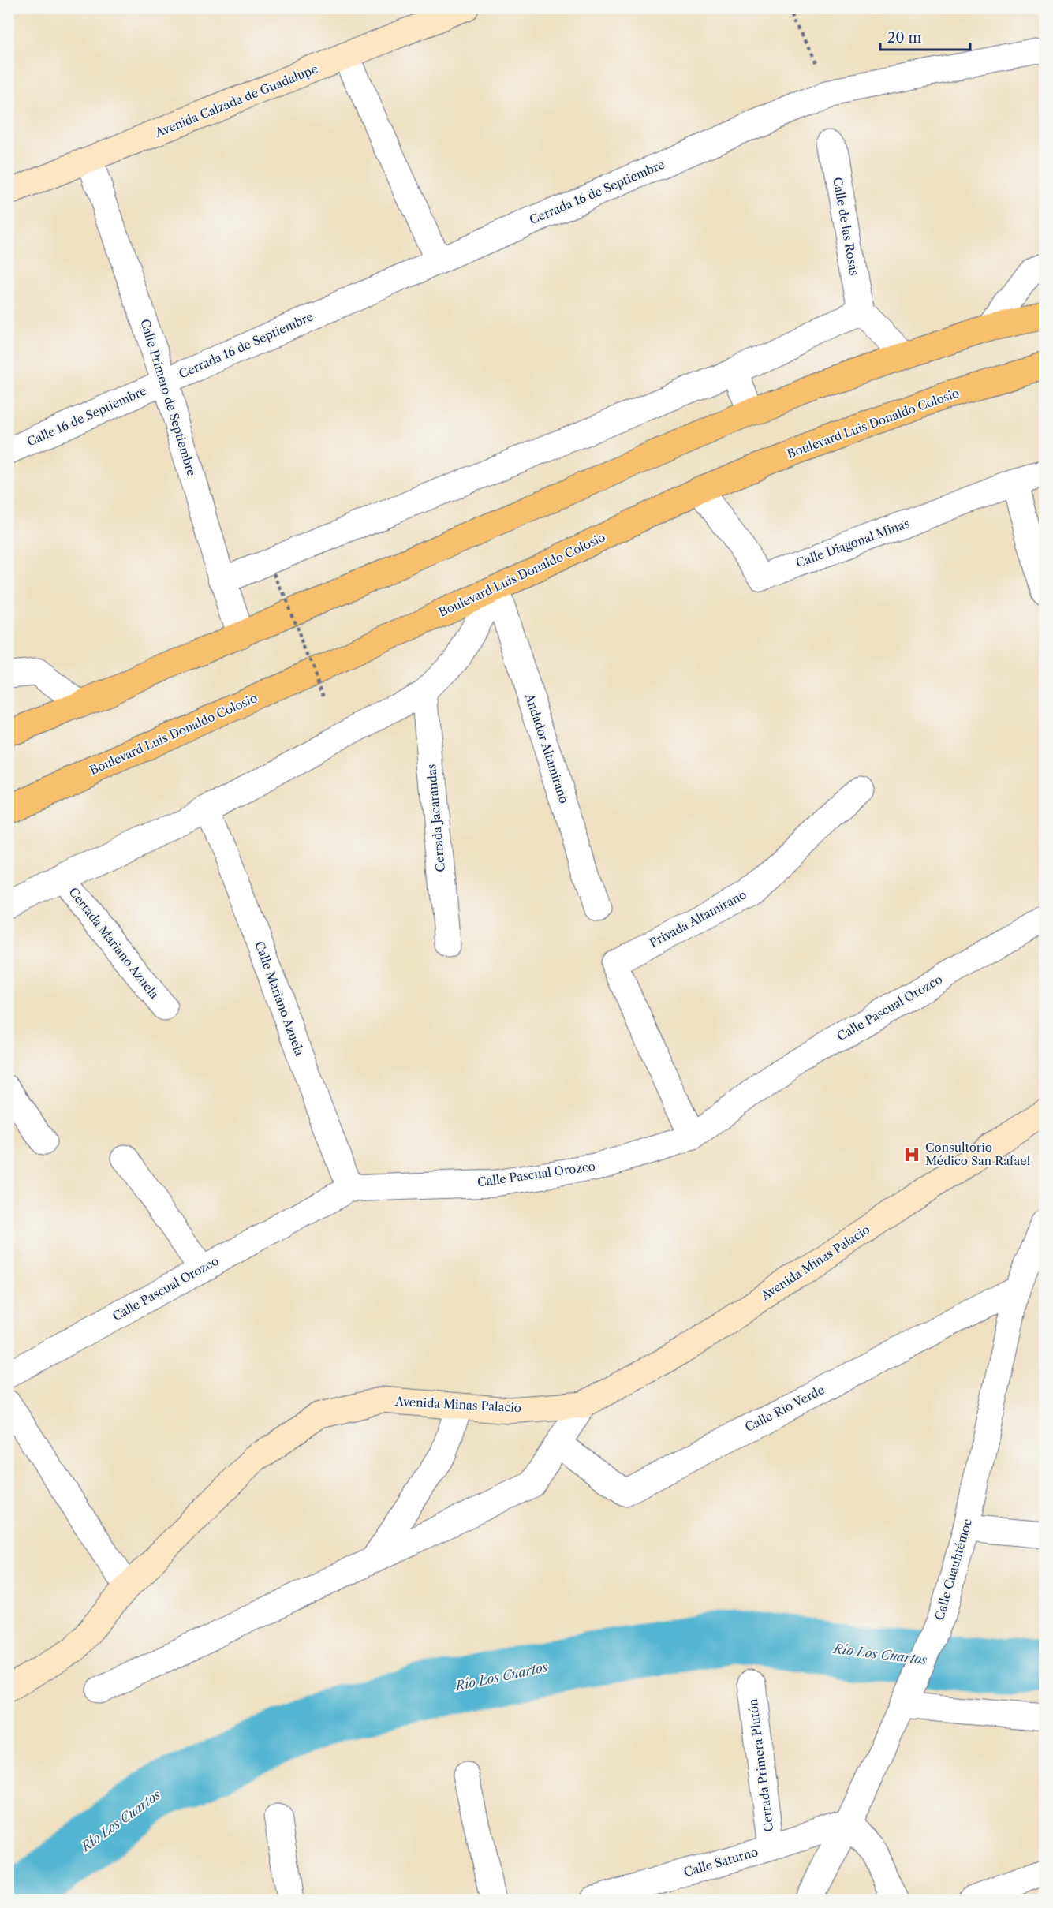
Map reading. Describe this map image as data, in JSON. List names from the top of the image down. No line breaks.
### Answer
{"streets":{"highway":["Boulevard Luis Donaldo Colosio"],"main road":["Avenida Calzada de Guadalupe","Avenida Minas Palacio"],"street":["Cerrada 16 de Septiembre","Calle de las Rosas","Calle Primero de Septiembre","Calle 16 de Septiembre","Calle Diagonal Minas","Andador Altamirano","Cerrada Jacarandas","Privada Altamirano","Cerrada Mariano Azuela","Calle Mariano Azuela","Calle Pascual Orozco","Calle Río Verde","Calle Cuauhtémoc","Cerrada Primera Plutón","Calle Saturno"]},"crossings":[["Avenida Calzada de Guadalupe","Calle Primero de Septiembre"],["Cerrada 16 de Septiembre","Calle Primero de Septiembre"],["Cerrada 16 de Septiembre","Calle 16 de Septiembre"],["Calle Primero de Septiembre","Calle 16 de Septiembre"],["Boulevard Luis Donaldo Colosio","Calle Diagonal Minas"],["Boulevard Luis Donaldo Colosio","Andador Altamirano"],["Privada Altamirano","Calle Pascual Orozco"],["Calle Mariano Azuela","Calle Pascual Orozco"],["Calle Río Verde","Calle Cuauhtémoc"],["Calle Cuauhtémoc","Calle Saturno"],["Cerrada Primera Plutón","Calle Saturno"]],"water":["Río Los Cuartos"],"places":{"hospital":["Consultorio Médico San Rafael"]},"scale_bar":"20 m"}
